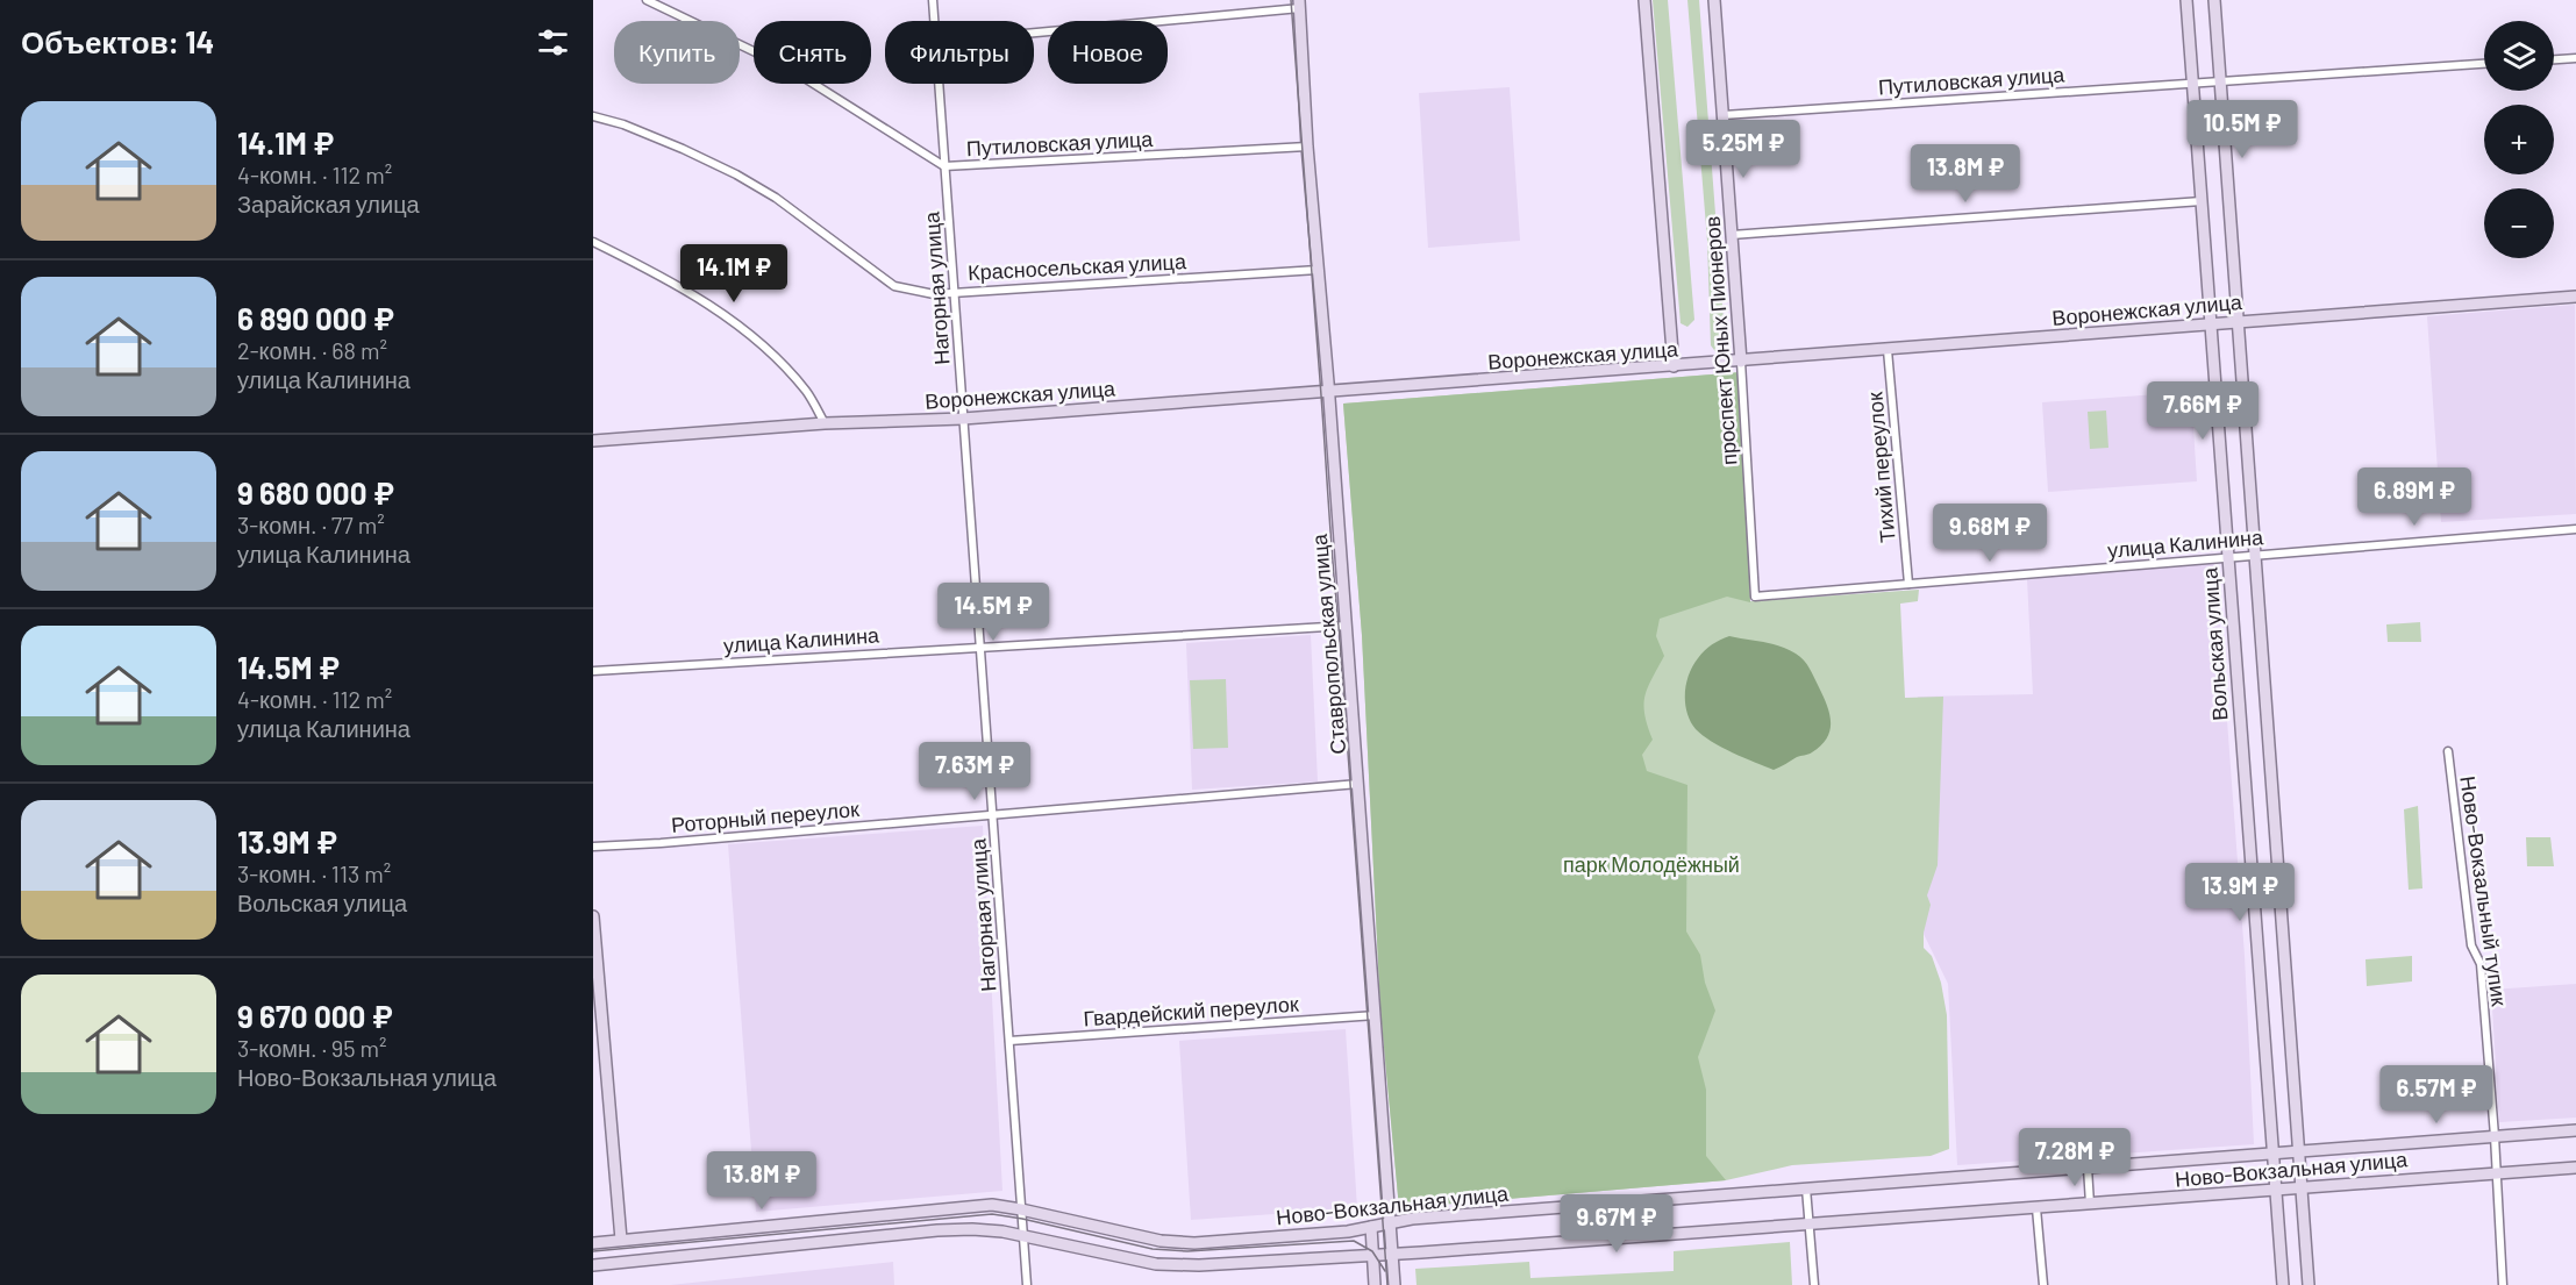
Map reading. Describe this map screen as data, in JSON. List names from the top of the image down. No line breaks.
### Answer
{"streets":{"main road":["Воронежская улица","проспект Юных Пионеров","Ставропольская улица","Вольская улица","Ново-Вокзальная улица"],"street":["Путиловская улица","Красносельская улица","Нагорная улица","Тихий переулок","улица Калинина","Роторный переулок","Ново-Вокзальный тупик","Гвардейский переулок"]},"crossings":[["Путиловская улица","Нагорная улица"],["Путиловская улица","проспект Юных Пионеров"],["Путиловская улица","Ставропольская улица"],["Путиловская улица","Вольская улица"],["Красносельская улица","Нагорная улица"],["Красносельская улица","Ставропольская улица"],["Нагорная улица","Воронежская улица"],["Нагорная улица","улица Калинина"],["Нагорная улица","Роторный переулок"],["Нагорная улица","Гвардейский переулок"],["Нагорная улица","Ново-Вокзальная улица"],["Воронежская улица","проспект Юных Пионеров"],["Воронежская улица","Тихий переулок"],["Воронежская улица","Ставропольская улица"],["Воронежская улица","Вольская улица"],["проспект Юных Пионеров","улица Калинина"],["Тихий переулок","улица Калинина"],["улица Калинина","Ставропольская улица"],["улица Калинина","Вольская улица"],["Ставропольская улица","Роторный переулок"],["Ставропольская улица","Гвардейский переулок"],["Ставропольская улица","Ново-Вокзальная улица"],["Вольская улица","Ново-Вокзальная улица"],["Ново-Вокзальный тупик","Ново-Вокзальная улица"]],"parks":["парк Молодёжный"],"page":{"heading":"Объектов: 14","map_buttons":["+","−"],"chip":["Купить","Снять","Фильтры","Новое"],"list":[{"name":"14.1M ₽","note":"4-комн. · 112 m² · Зарайская улица"},{"name":"6 890 000 ₽","note":"2-комн. · 68 m² · улица Калинина"},{"name":"9 680 000 ₽","note":"3-комн. · 77 m² · улица Калинина"},{"name":"14.5M ₽","note":"4-комн. · 112 m² · улица Калинина"},{"name":"13.9M ₽","note":"3-комн. · 113 m² · Вольская улица"},{"name":"9 670 000 ₽","note":"3-комн. · 95 m² · Ново-Вокзальная улица"}],"price":["10.5M ₽","5.25M ₽","13.8M ₽","14.1M ₽","7.66M ₽","6.89M ₽","9.68M ₽","14.5M ₽","7.63M ₽","13.9M ₽","6.57M ₽","7.28M ₽","13.8M ₽","9.67M ₽"]}}
